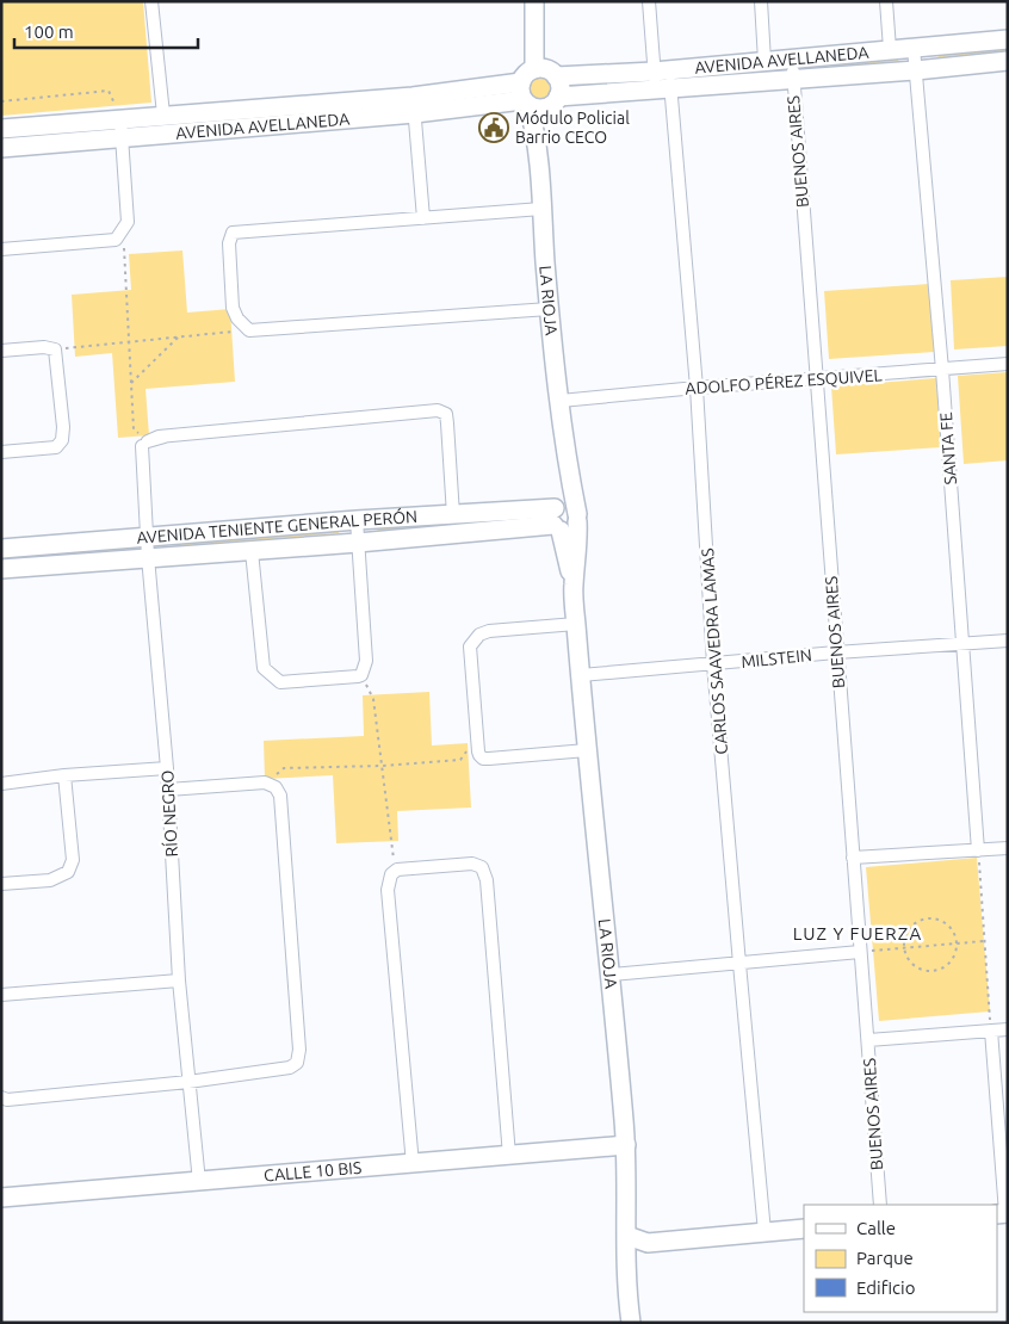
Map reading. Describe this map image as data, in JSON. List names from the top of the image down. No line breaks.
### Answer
{"streets":{"main road":["AVENIDA AVELLANEDA","LA RIOJA","AVENIDA TENIENTE GENERAL PERÓN","CALLE 10 BIS"],"street":["BUENOS AIRES","ADOLFO PÉREZ ESQUIVEL","SANTA FE","CARLOS SAAVEDRA LAMAS","MILSTEIN","RÍO NEGRO"]},"crossings":[["AVENIDA AVELLANEDA","BUENOS AIRES"],["AVENIDA AVELLANEDA","LA RIOJA"],["AVENIDA AVELLANEDA","SANTA FE"],["AVENIDA AVELLANEDA","CARLOS SAAVEDRA LAMAS"],["BUENOS AIRES","ADOLFO PÉREZ ESQUIVEL"],["BUENOS AIRES","MILSTEIN"],["LA RIOJA","ADOLFO PÉREZ ESQUIVEL"],["LA RIOJA","AVENIDA TENIENTE GENERAL PERÓN"],["LA RIOJA","MILSTEIN"],["LA RIOJA","CALLE 10 BIS"],["ADOLFO PÉREZ ESQUIVEL","SANTA FE"],["ADOLFO PÉREZ ESQUIVEL","CARLOS SAAVEDRA LAMAS"],["SANTA FE","MILSTEIN"],["AVENIDA TENIENTE GENERAL PERÓN","RÍO NEGRO"],["CARLOS SAAVEDRA LAMAS","MILSTEIN"],["RÍO NEGRO","CALLE 10 BIS"]],"districts":["LUZ Y FUERZA"],"places":{"public building":["Módulo Policial Barrio CECO"]},"legend":["Calle","Parque","Edificio"],"scale_bar":"100 m"}
